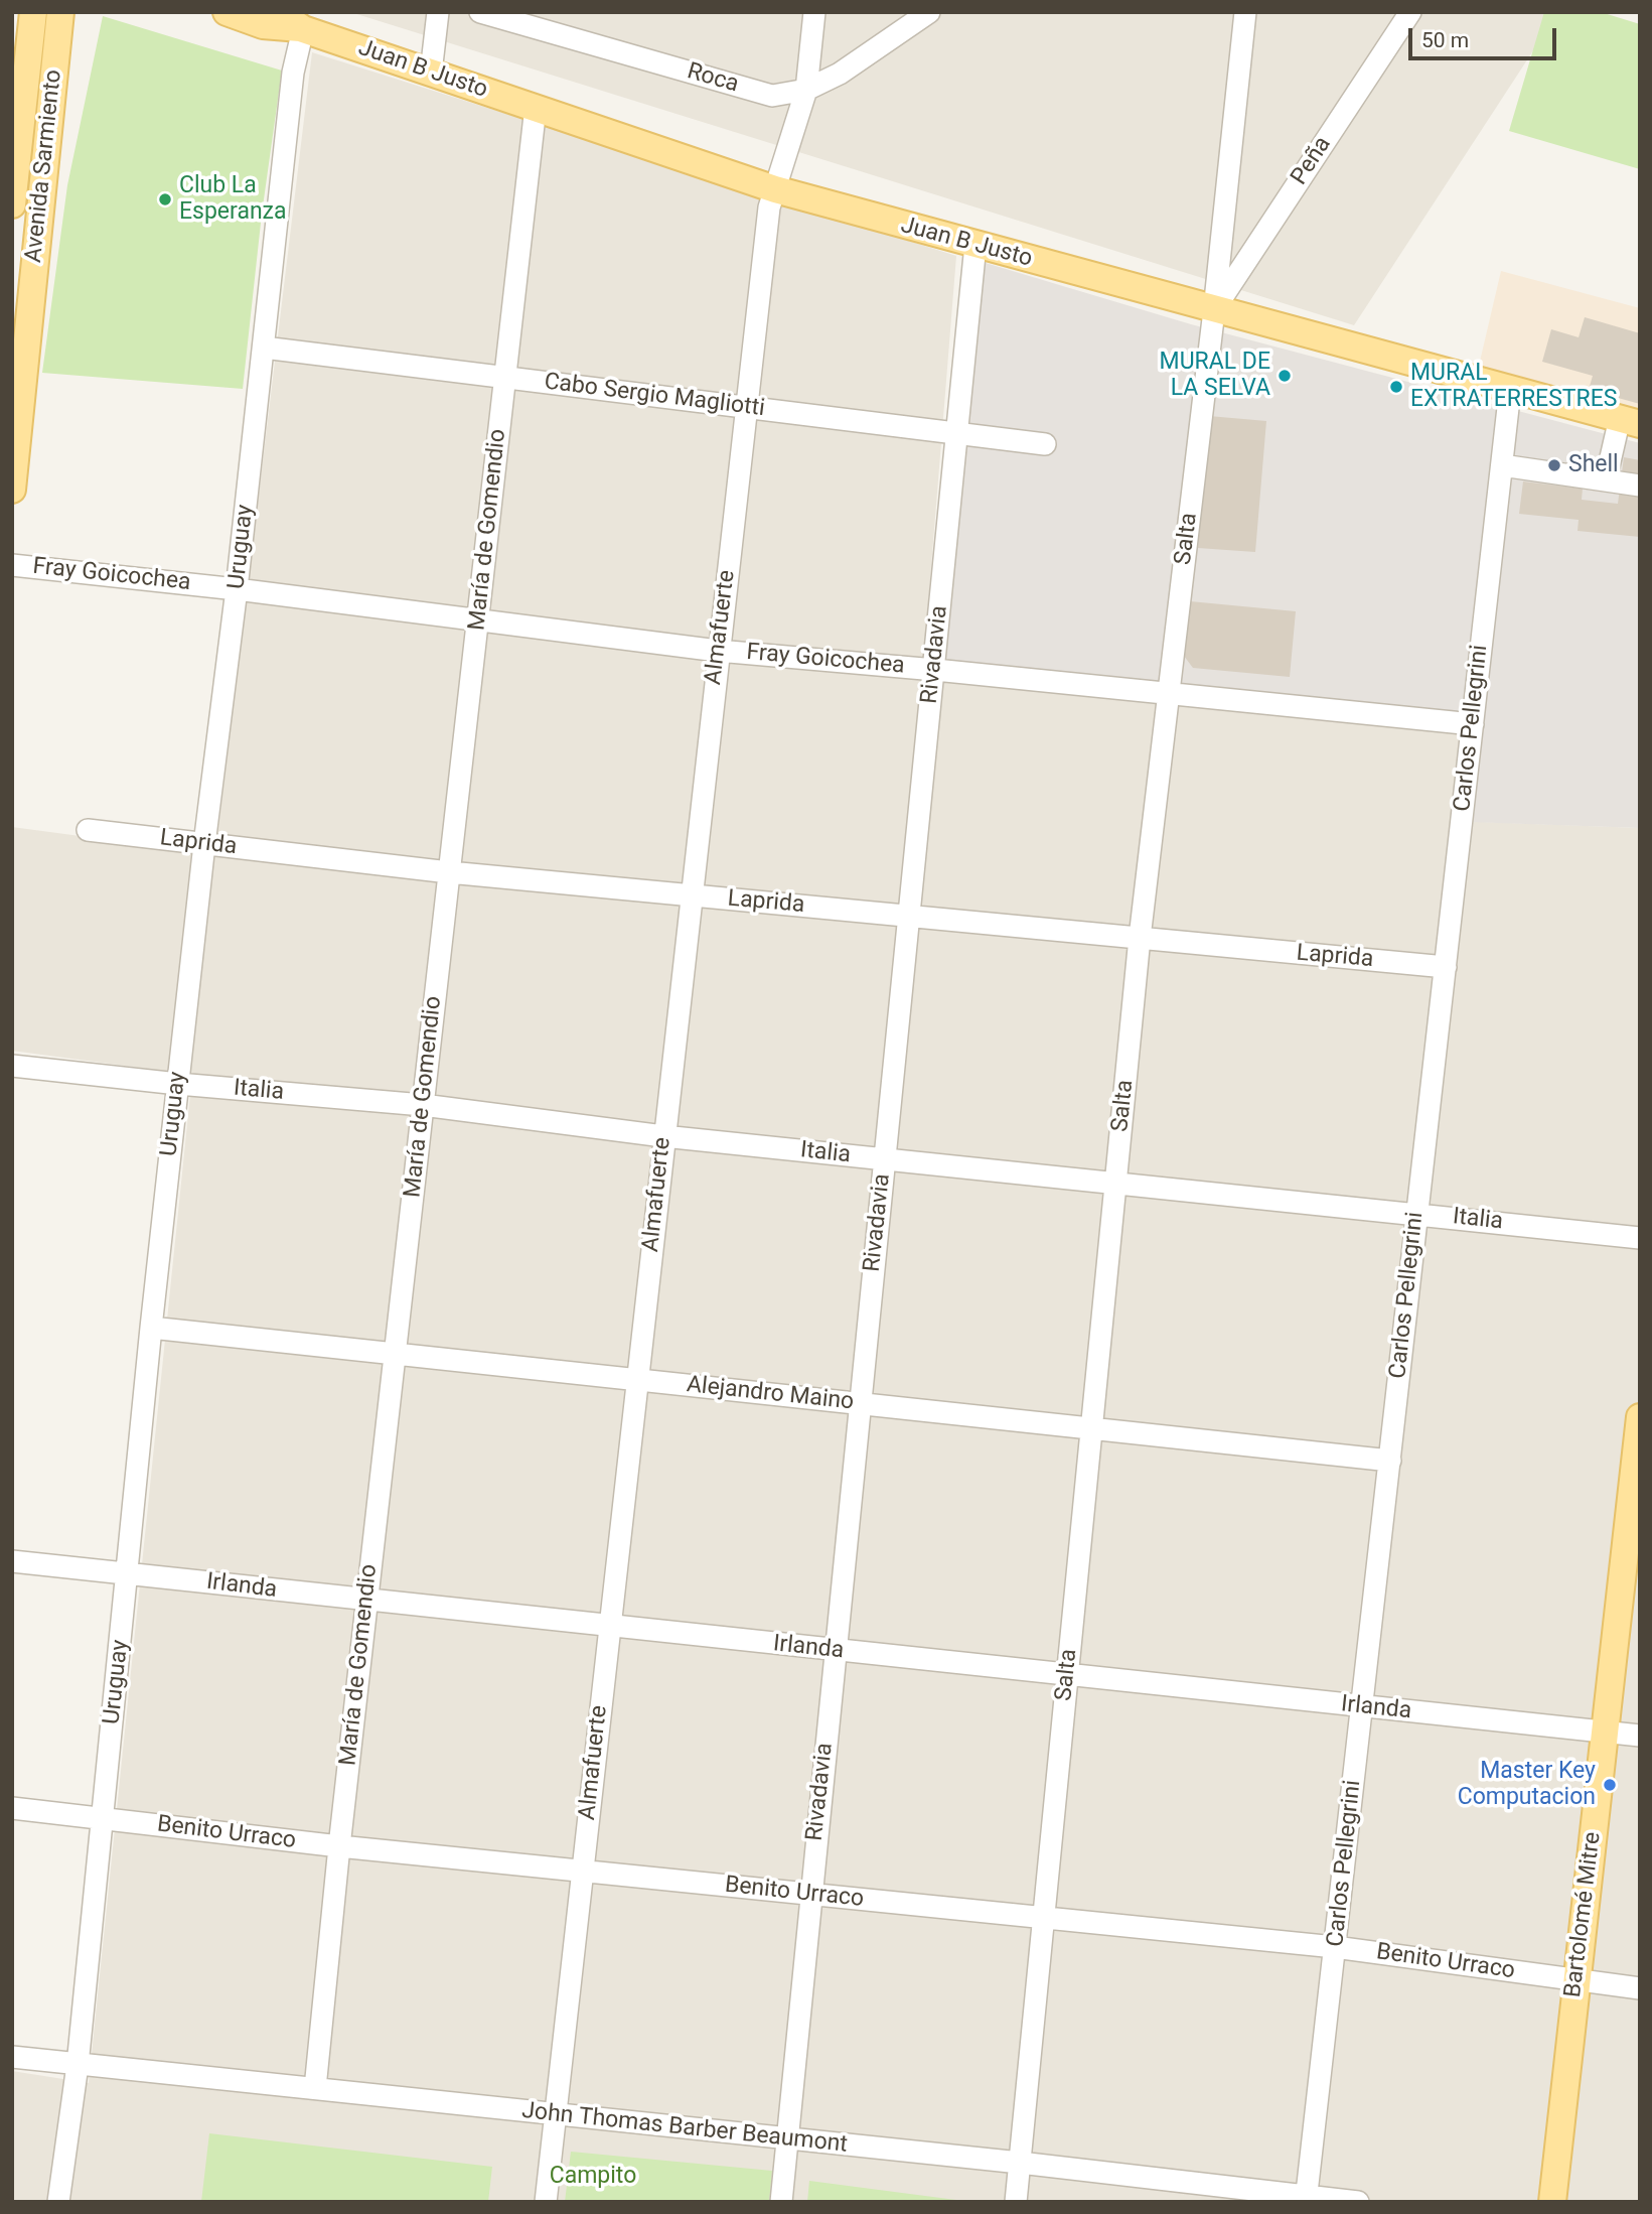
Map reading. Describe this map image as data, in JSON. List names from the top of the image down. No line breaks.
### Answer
{"streets":{"main road":["Juan B Justo","Avenida Sarmiento","Bartolomé Mitre"],"street":["Roca","Peña","Cabo Sergio Magliotti","María de Gomendio","Salta","Uruguay","Fray Goicochea","Almafuerte","Rivadavia","Carlos Pellegrini","Laprida","Italia","Alejandro Maino","Irlanda","Benito Urraco","John Thomas Barber Beaumont"]},"crossings":[["Juan B Justo","Peña"],["Juan B Justo","María de Gomendio"],["Juan B Justo","Salta"],["Juan B Justo","Uruguay"],["Juan B Justo","Almafuerte"],["Juan B Justo","Rivadavia"],["Juan B Justo","Carlos Pellegrini"],["Peña","Salta"],["Cabo Sergio Magliotti","María de Gomendio"],["Cabo Sergio Magliotti","Uruguay"],["Cabo Sergio Magliotti","Almafuerte"],["Cabo Sergio Magliotti","Rivadavia"],["María de Gomendio","Fray Goicochea"],["María de Gomendio","Laprida"],["María de Gomendio","Italia"],["María de Gomendio","Alejandro Maino"],["María de Gomendio","Irlanda"],["María de Gomendio","Benito Urraco"],["María de Gomendio","John Thomas Barber Beaumont"],["Salta","Fray Goicochea"],["Salta","Laprida"],["Salta","Italia"],["Salta","Alejandro Maino"],["Salta","Irlanda"],["Salta","Benito Urraco"],["Salta","John Thomas Barber Beaumont"],["Uruguay","Fray Goicochea"],["Uruguay","Laprida"],["Uruguay","Italia"],["Uruguay","Alejandro Maino"],["Uruguay","Irlanda"],["Uruguay","Benito Urraco"],["Uruguay","John Thomas Barber Beaumont"],["Fray Goicochea","Almafuerte"],["Fray Goicochea","Rivadavia"],["Fray Goicochea","Carlos Pellegrini"],["Almafuerte","Laprida"],["Almafuerte","Italia"],["Almafuerte","Alejandro Maino"],["Almafuerte","Irlanda"],["Almafuerte","Benito Urraco"],["Almafuerte","John Thomas Barber Beaumont"],["Rivadavia","Laprida"],["Rivadavia","Italia"],["Rivadavia","Alejandro Maino"],["Rivadavia","Irlanda"],["Rivadavia","Benito Urraco"],["Rivadavia","John Thomas Barber Beaumont"],["Carlos Pellegrini","Laprida"],["Carlos Pellegrini","Italia"],["Carlos Pellegrini","Alejandro Maino"],["Carlos Pellegrini","Irlanda"],["Carlos Pellegrini","Benito Urraco"],["Carlos Pellegrini","John Thomas Barber Beaumont"],["Irlanda","Bartolomé Mitre"],["Benito Urraco","Bartolomé Mitre"]],"parks":["Campito"],"places":["Club La Esperanza","MURAL DE LA SELVA","MURAL EXTRATERRESTRES","Shell","Master Key Computacion"],"scale_bar":"50 m"}
